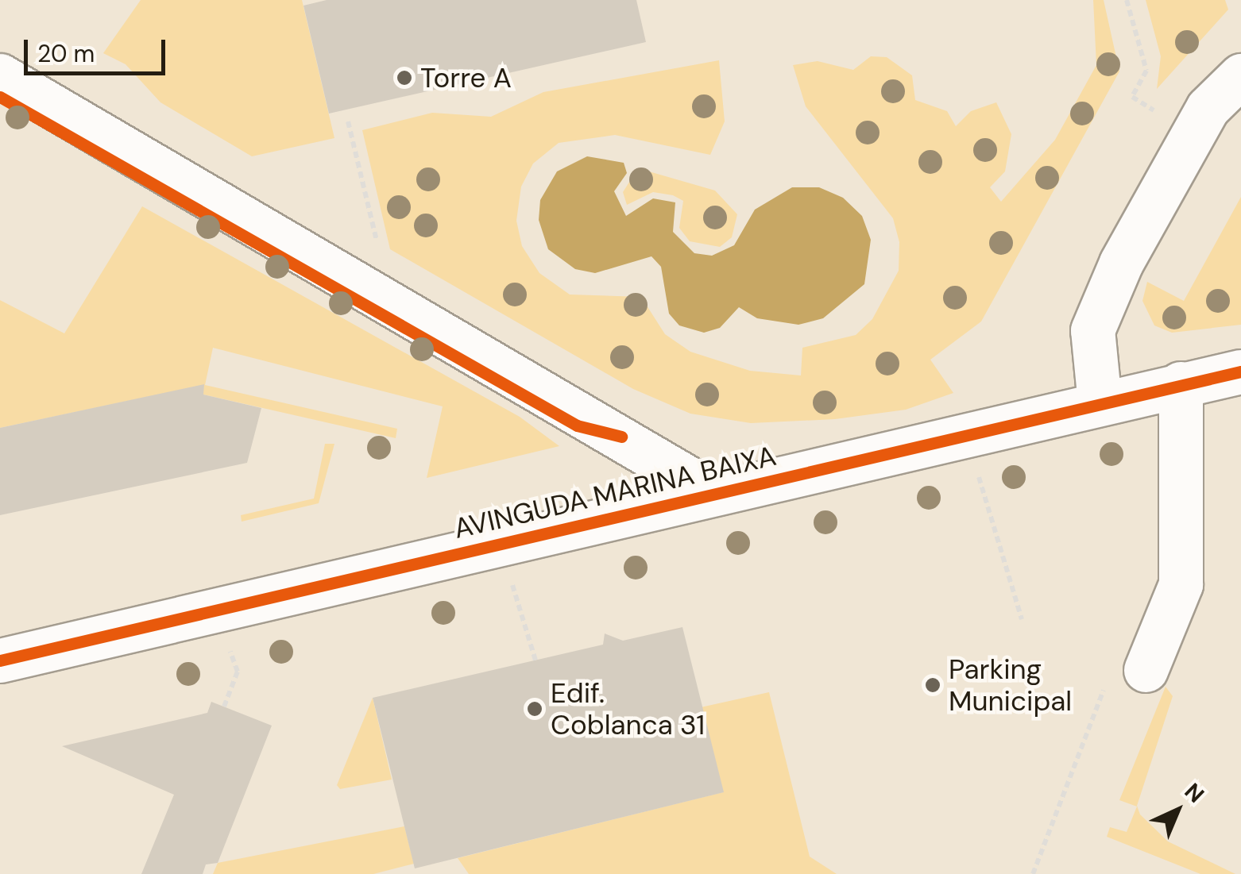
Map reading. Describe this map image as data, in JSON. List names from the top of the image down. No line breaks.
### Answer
{"streets":{"street":["AVINGUDA MARINA BAIXA"]},"places":["Torre A","Parking Municipal","Edif. Coblanca 31"],"scale_bar":"20 m","north":"top right"}
